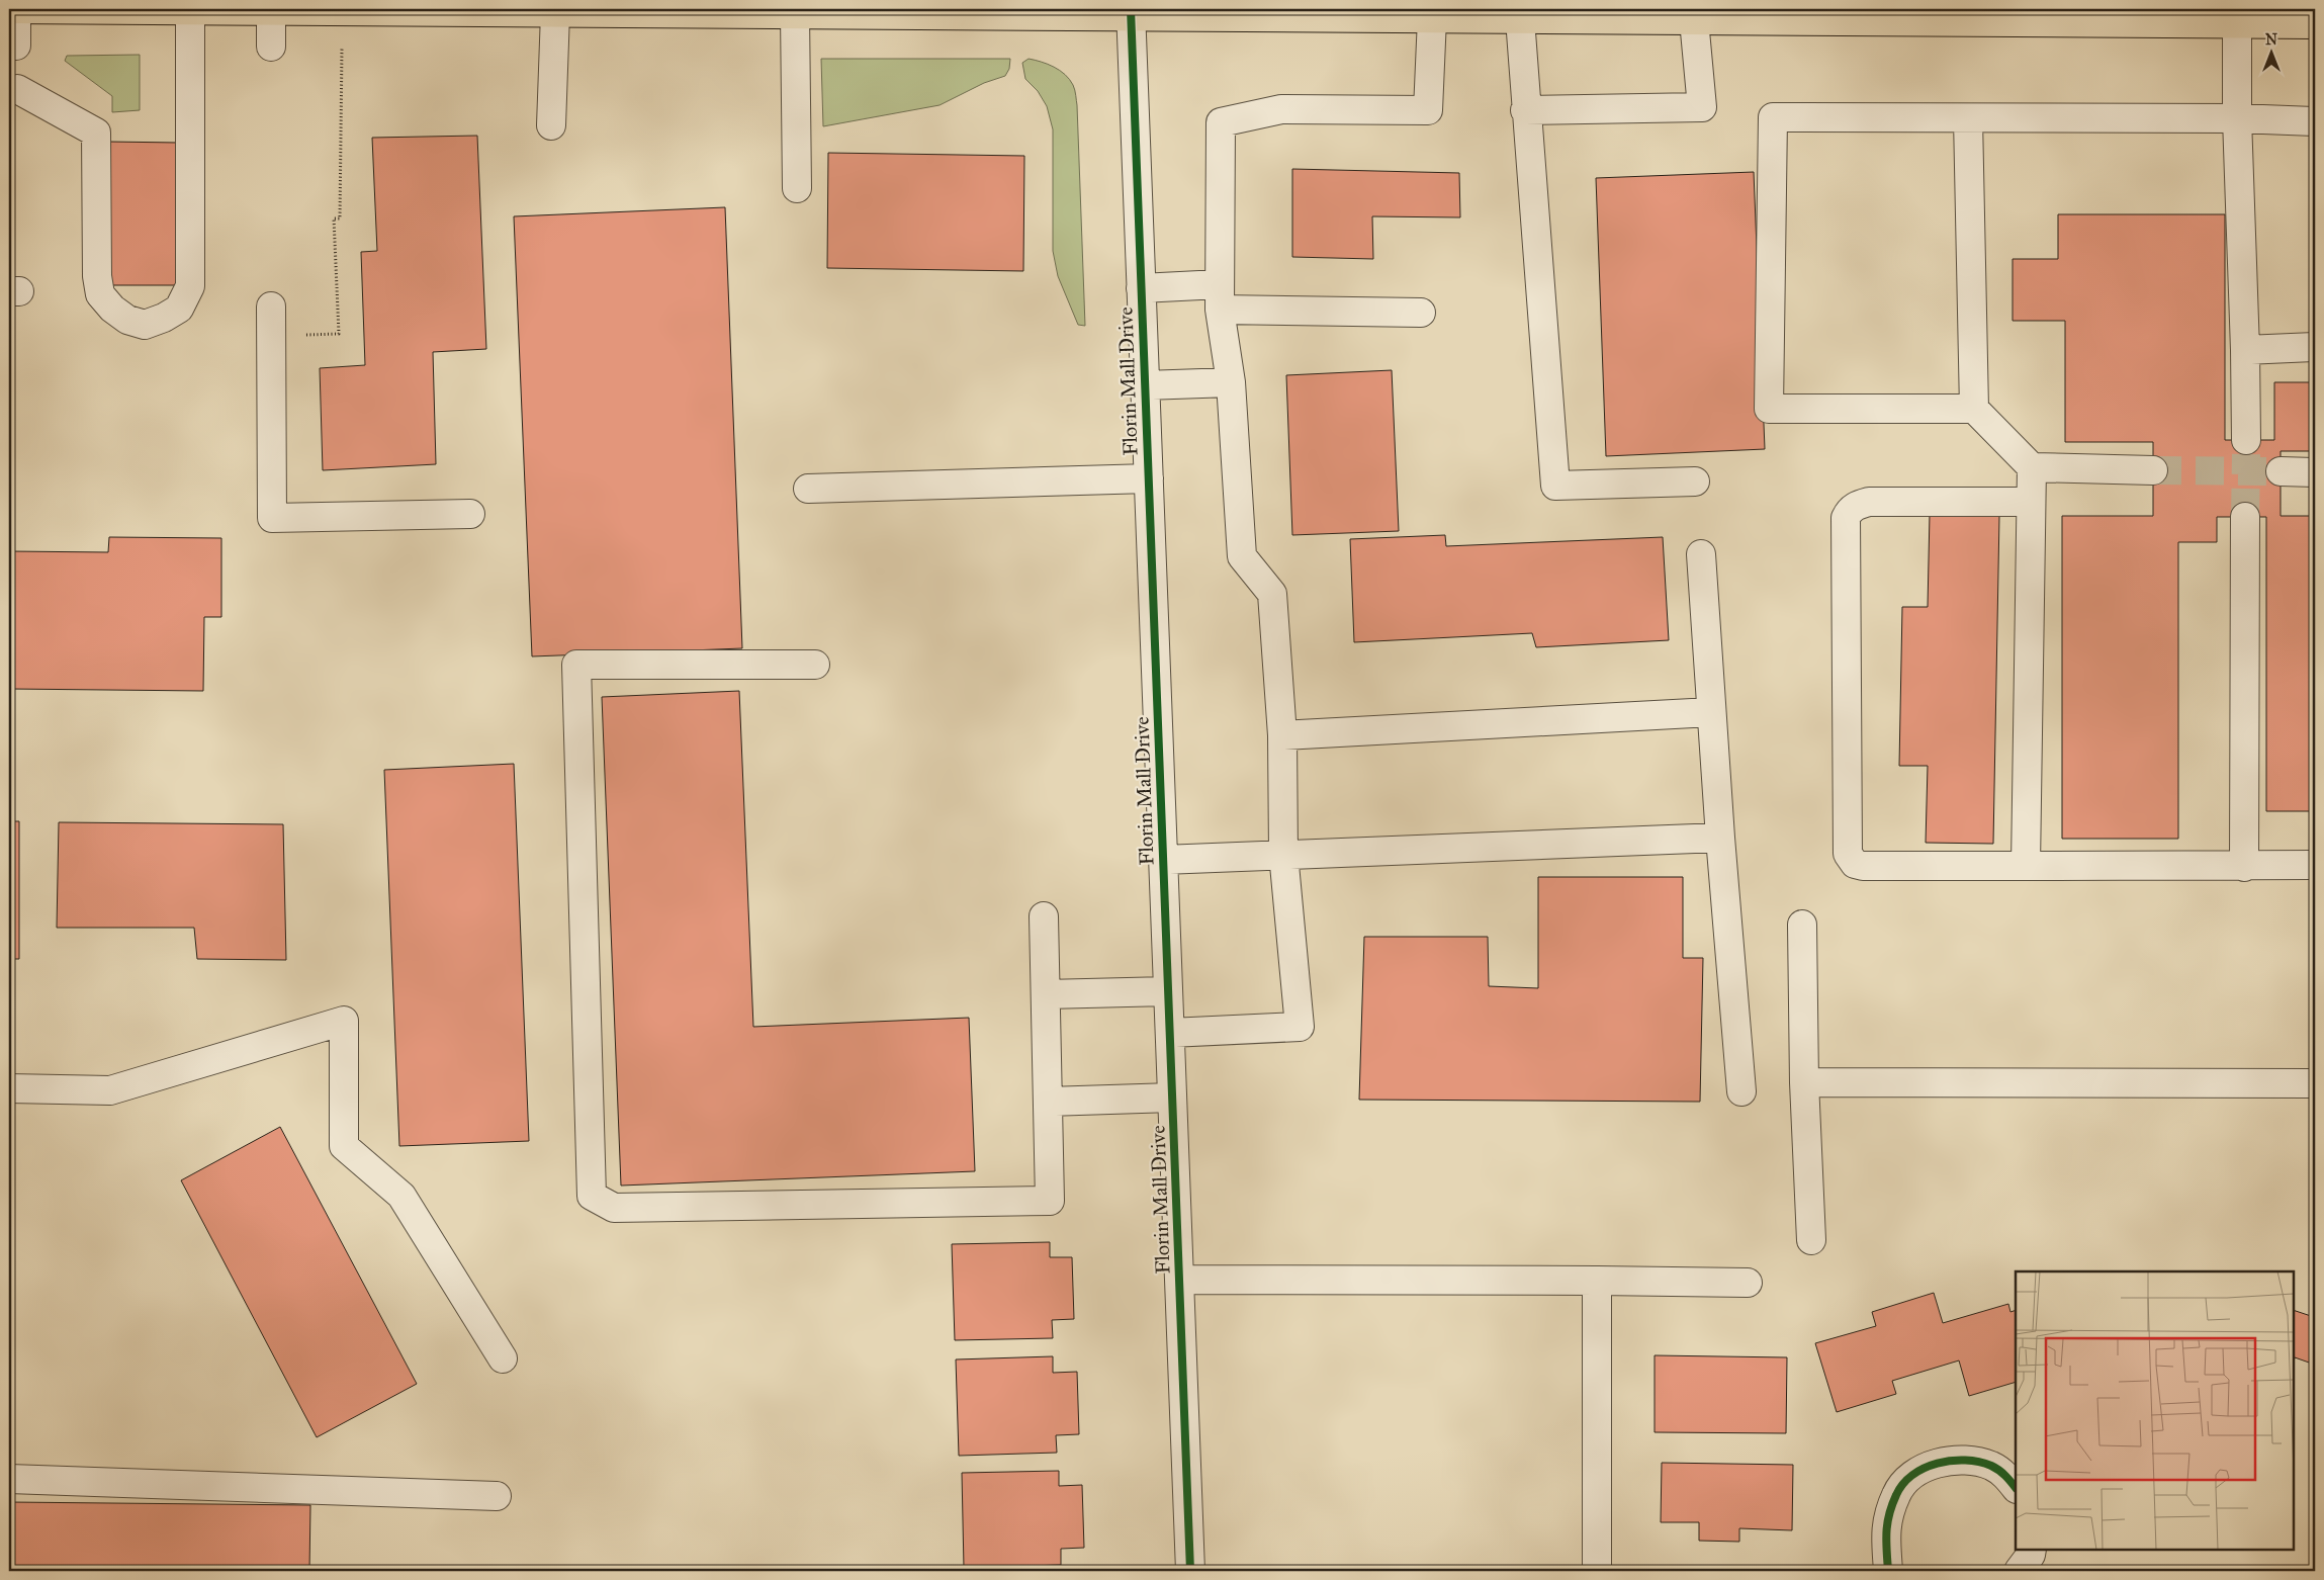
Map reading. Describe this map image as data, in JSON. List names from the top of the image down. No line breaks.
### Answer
{"streets":{"street":["Florin Mall Drive"]},"north":"top"}
